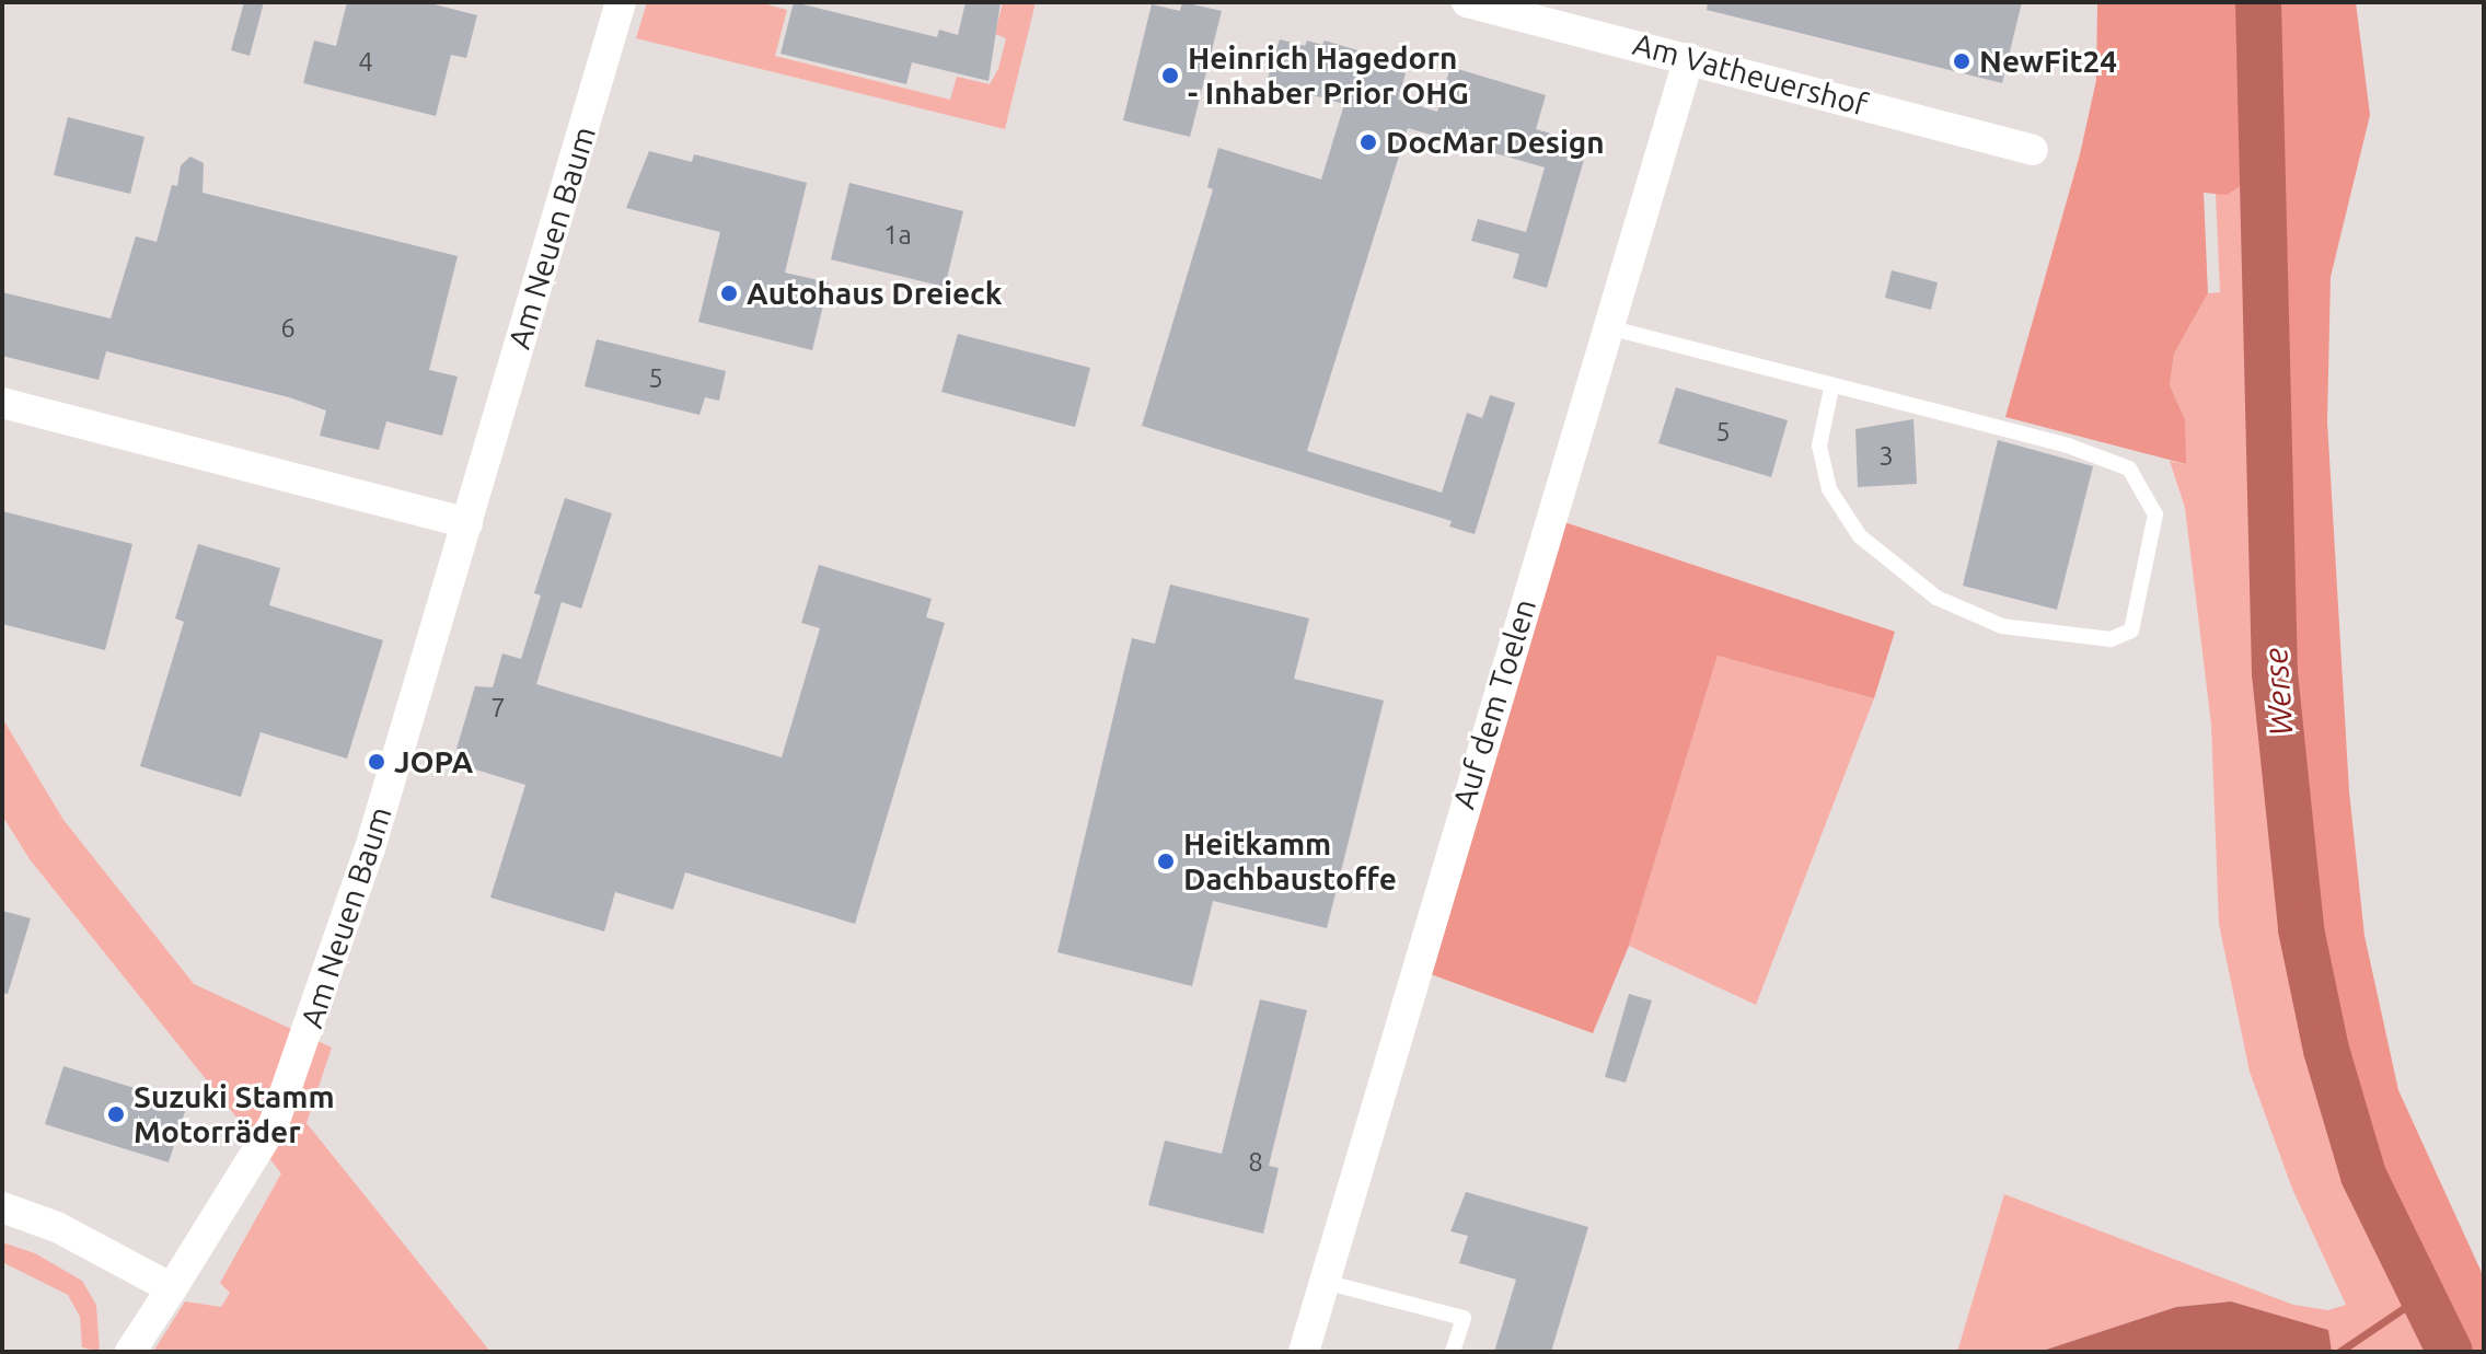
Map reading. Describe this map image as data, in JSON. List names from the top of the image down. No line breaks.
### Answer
{"streets":{"street":["Am Vatheuershof","Am Neuen Baum","Auf dem Toelen"]},"crossings":[["Am Vatheuershof","Auf dem Toelen"]],"water":["Werse"],"places":["NewFit24","Heinrich Hagedorn - Inhaber Prior OHG","DocMar Design","Autohaus Dreieck","JOPA","Heitkamm Dachbaustoffe","Suzuki Stamm Motorräder"],"house_numbers":["4","1a","6","5","5","3","7","8"]}
